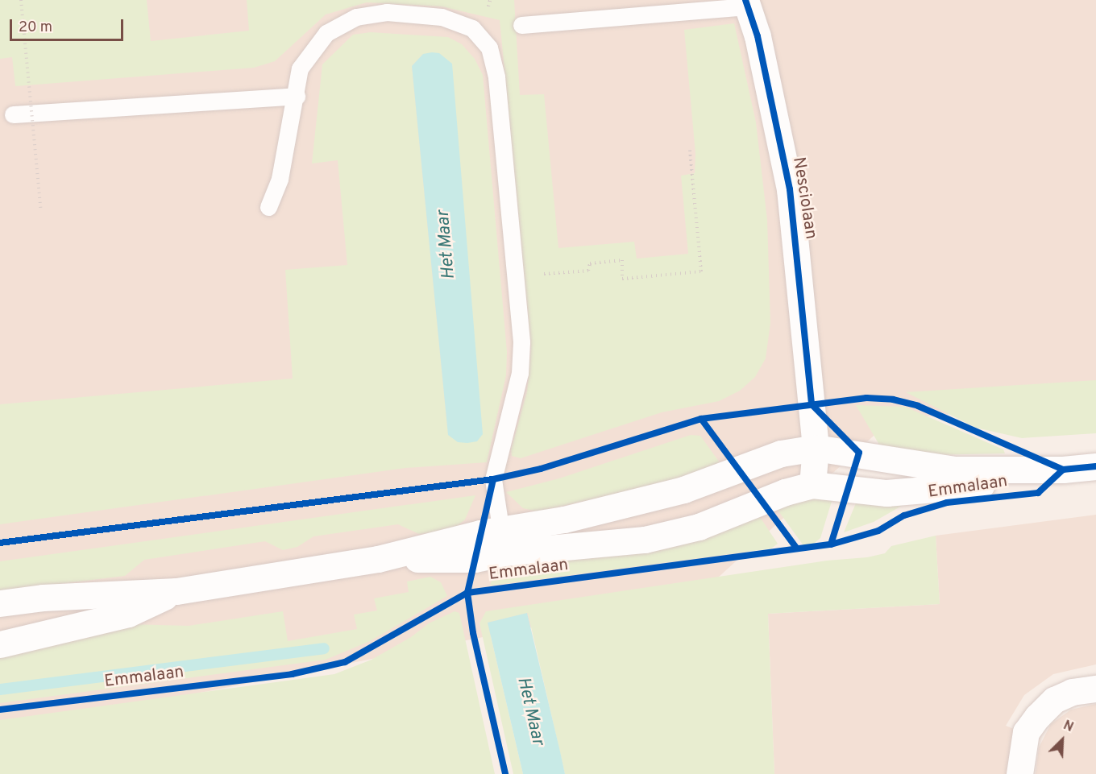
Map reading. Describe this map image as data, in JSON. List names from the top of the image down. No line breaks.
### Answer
{"streets":{"main road":["Nesciolaan","Emmalaan"]},"crossings":[["Nesciolaan","Emmalaan"]],"water":["Het Maar"],"scale_bar":"20 m","north":"top right"}
